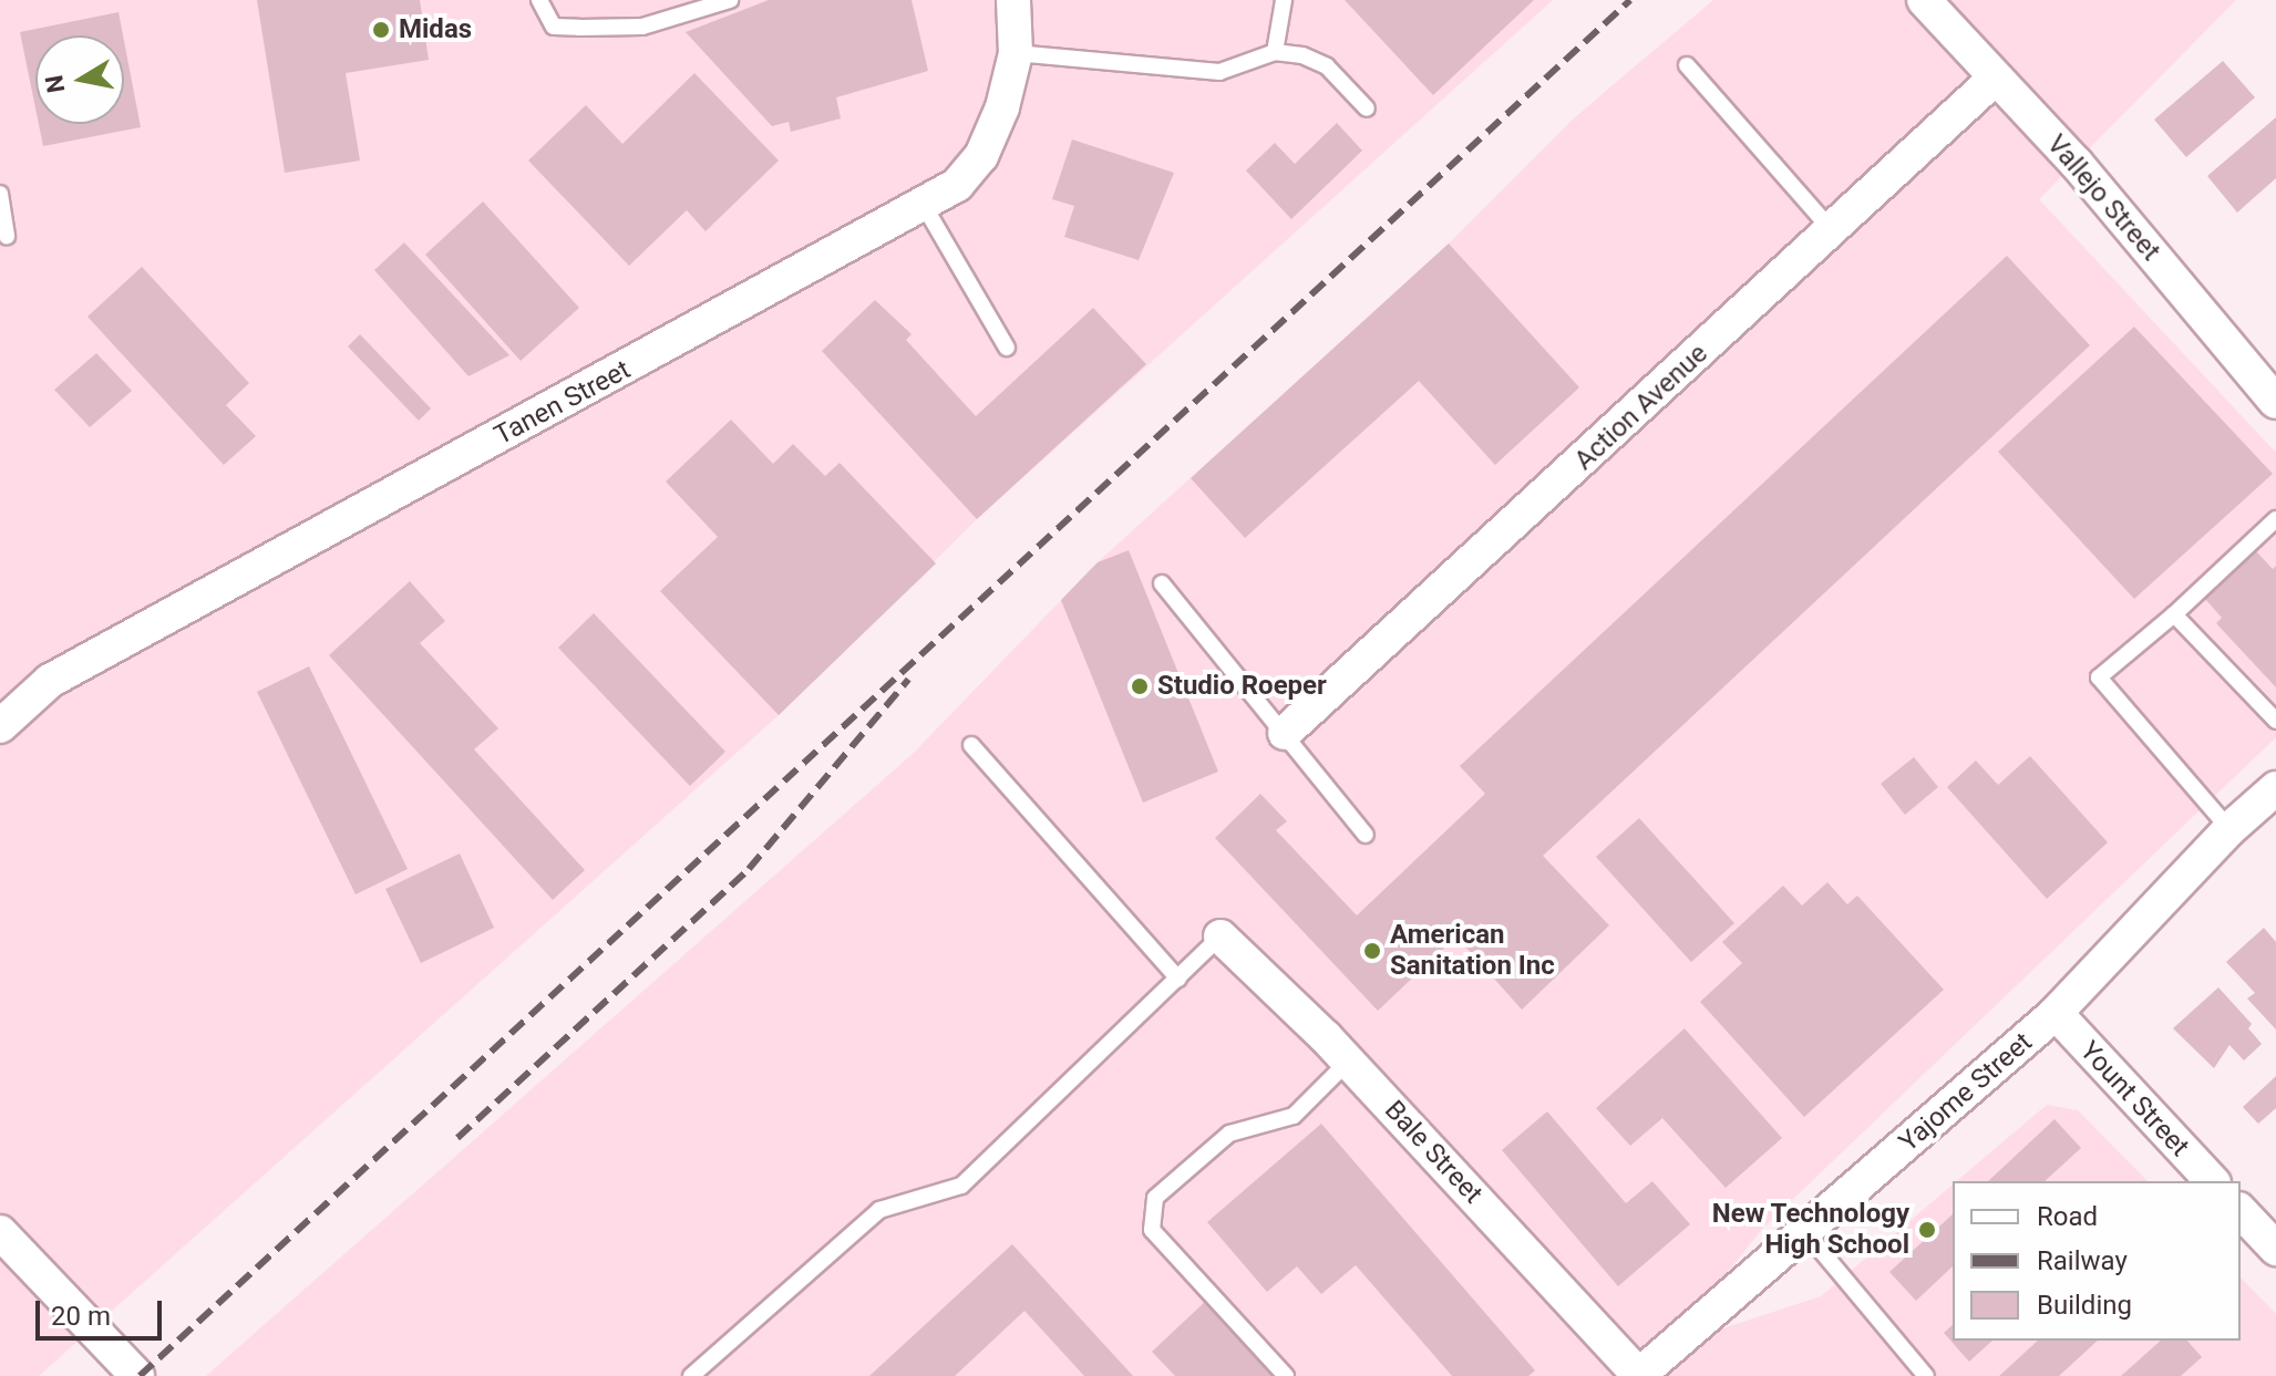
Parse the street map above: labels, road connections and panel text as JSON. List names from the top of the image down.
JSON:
{
  "streets": {
    "street": [
      "Vallejo Street",
      "Tanen Street",
      "Action Avenue",
      "Yajome Street",
      "Yount Street",
      "Bale Street"
    ]
  },
  "crossings": [
    ["Vallejo Street", "Action Avenue"],
    ["Yajome Street", "Yount Street"],
    ["Yajome Street", "Bale Street"]
  ],
  "places": [
    "Midas",
    "Studio Roeper",
    "American Sanitation Inc",
    "New Technology High School"
  ],
  "legend": ["Road", "Railway", "Building"],
  "scale_bar": "20 m",
  "north": "left"
}
